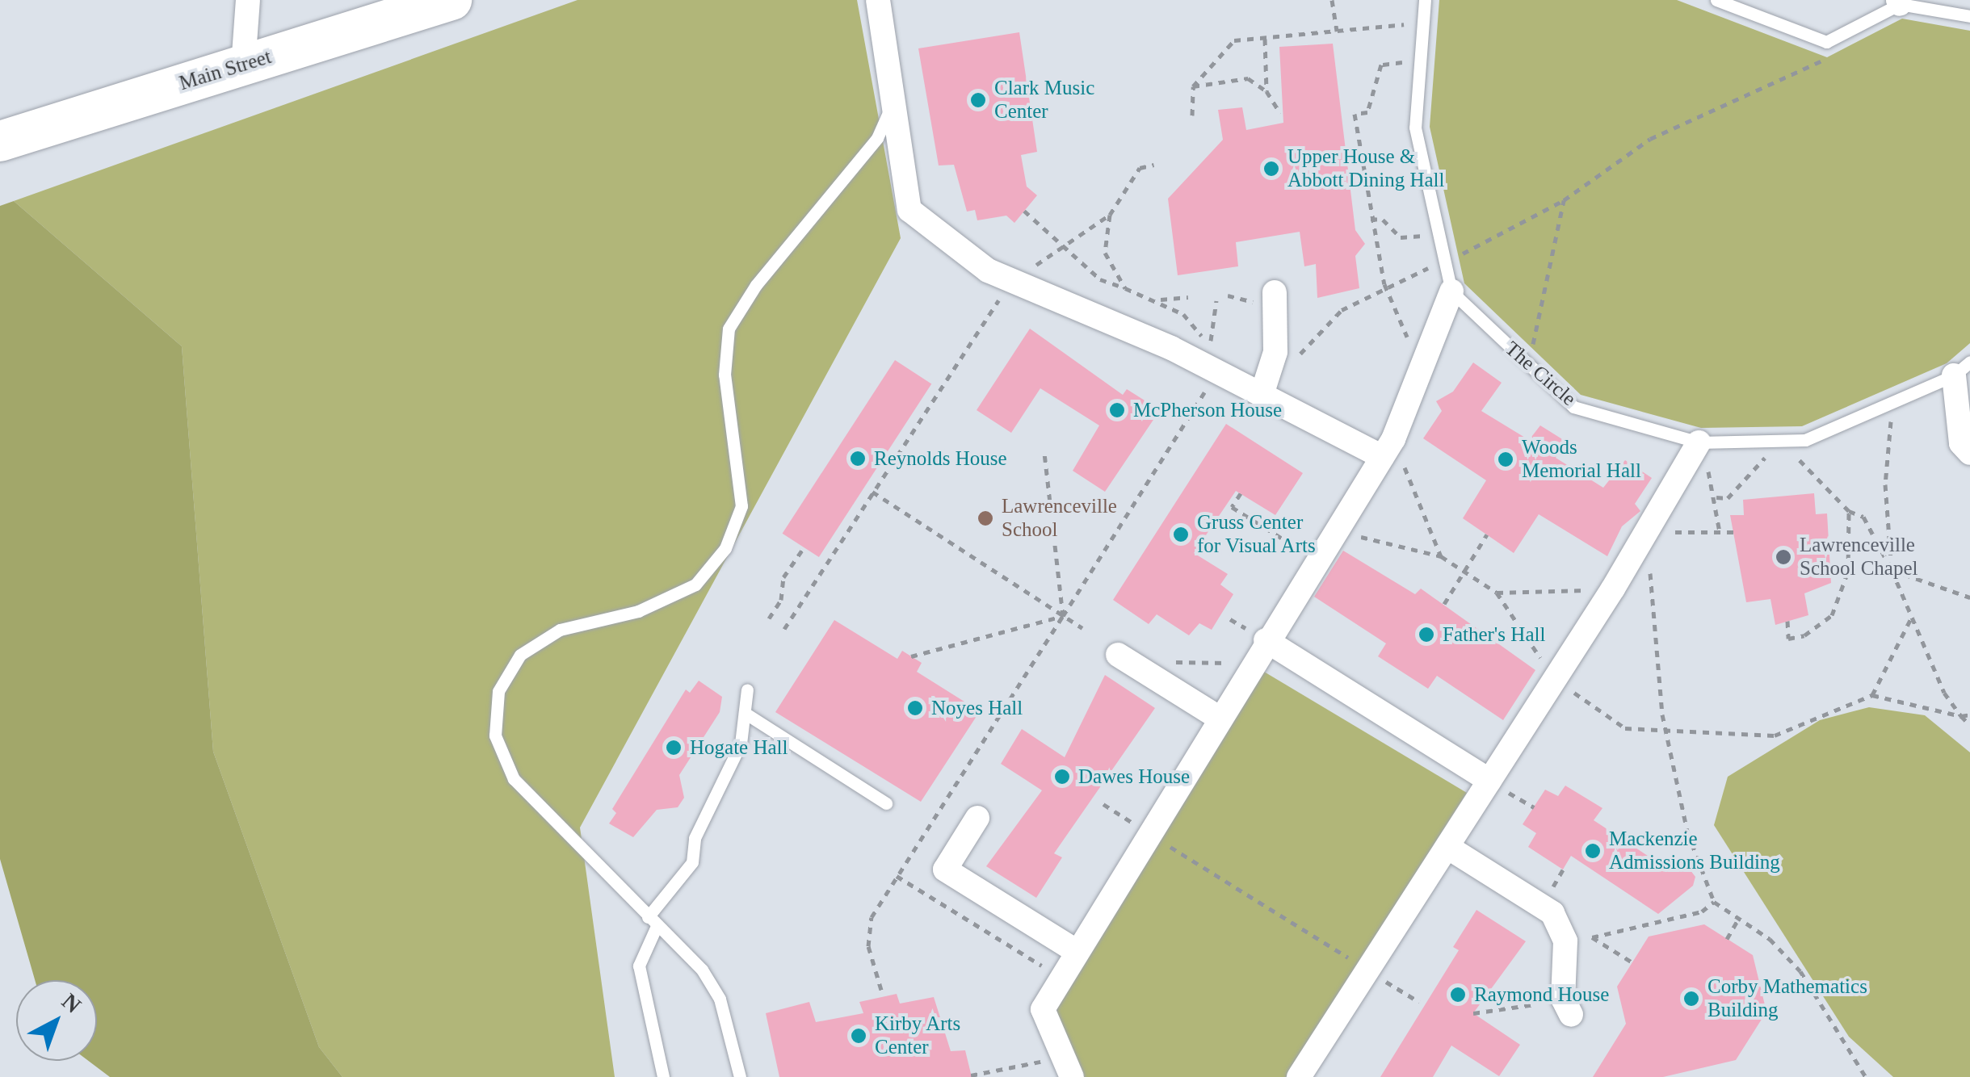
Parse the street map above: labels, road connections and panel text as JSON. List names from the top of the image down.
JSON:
{
  "streets": {
    "highway": ["Main Street"],
    "lane": ["The Circle"]
  },
  "places": [
    "Clark Music Center",
    "Upper House & Abbott Dining Hall",
    "McPherson House",
    "Reynolds House",
    "Woods Memorial Hall",
    "Lawrenceville School",
    "Gruss Center for Visual Arts",
    "Lawrenceville School Chapel",
    "Father's Hall",
    "Noyes Hall",
    "Hogate Hall",
    "Dawes House",
    "Mackenzie Admissions Building",
    "Raymond House",
    "Corby Mathematics Building",
    "Kirby Arts Center"
  ],
  "north": "top right"
}
